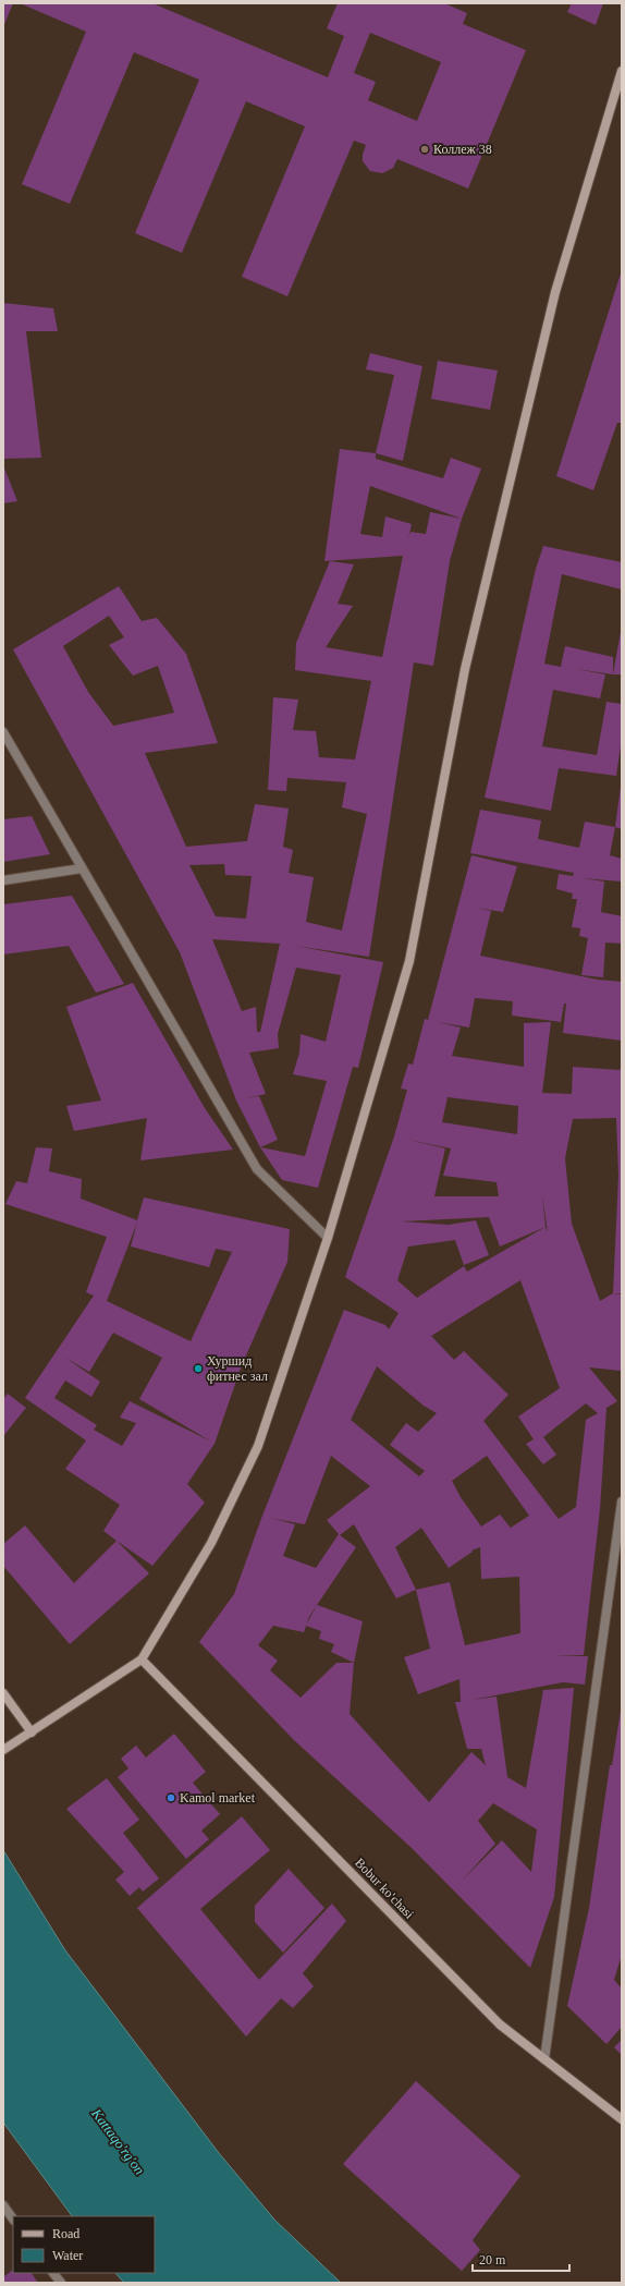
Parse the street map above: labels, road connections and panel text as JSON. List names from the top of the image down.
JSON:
{
  "streets": {
    "street": ["Bobur ko'chasi"]
  },
  "water": ["Kattaqo'rg'on"],
  "places": ["Коллеж 38", "Хуршид фитнес зал", "Kamol market"],
  "legend": ["Road", "Water"],
  "scale_bar": "20 m"
}
